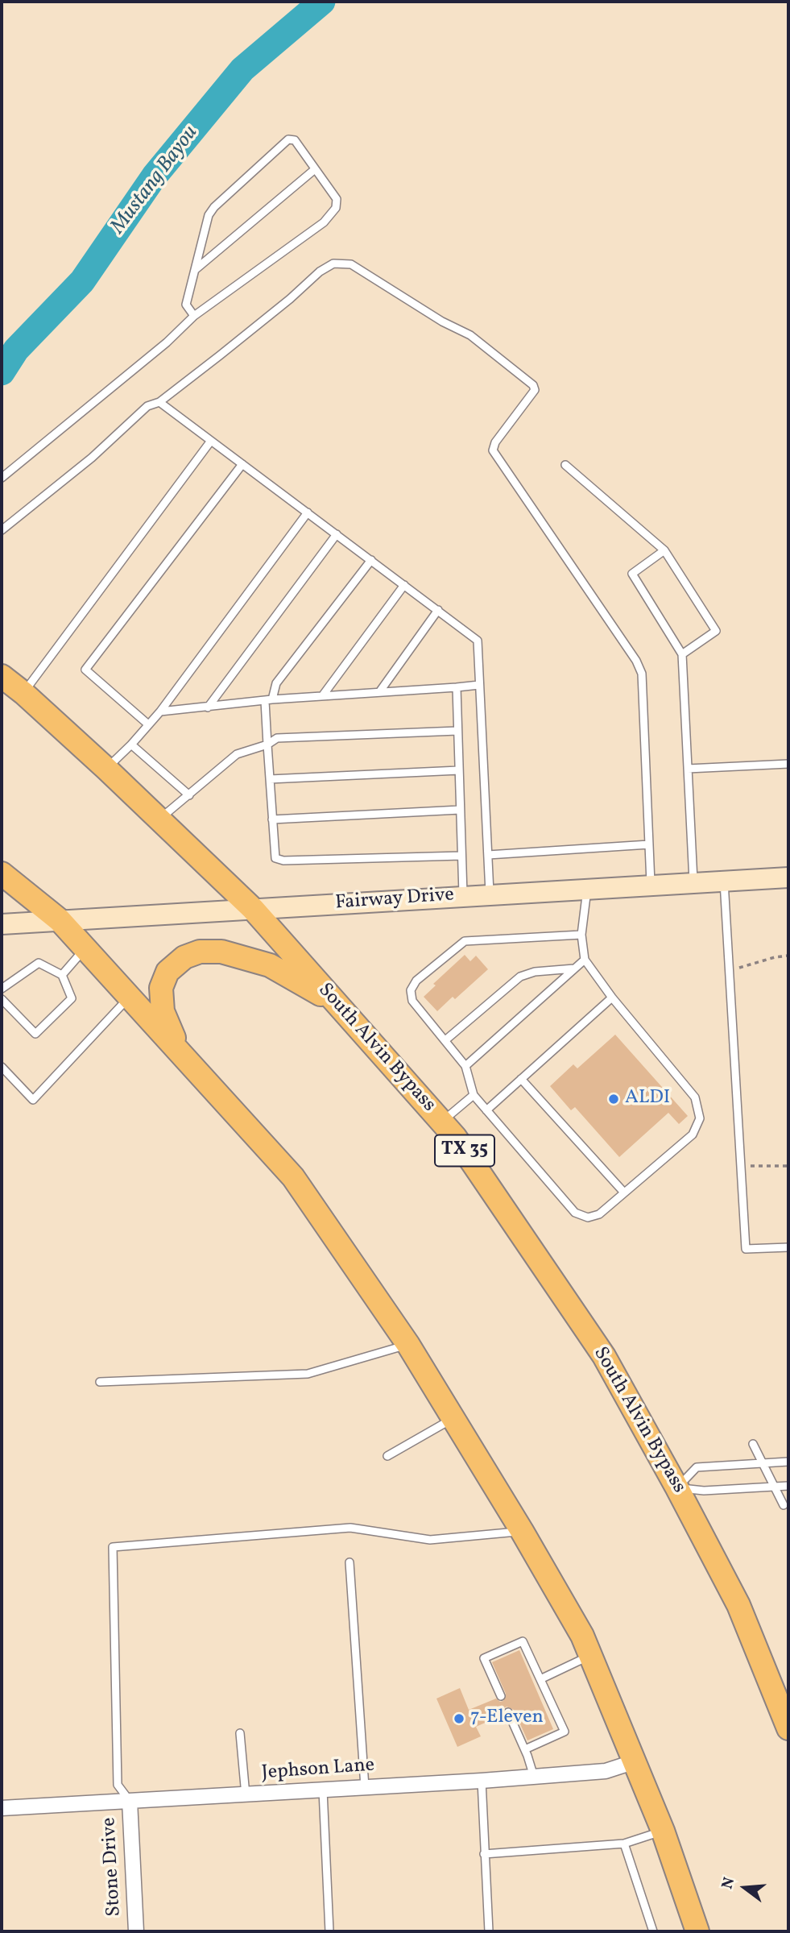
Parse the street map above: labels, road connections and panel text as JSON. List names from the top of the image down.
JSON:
{
  "streets": {
    "main road": ["South Alvin Bypass", "TX 35"],
    "street": ["Fairway Drive", "Jephson Lane", "Stone Drive"]
  },
  "crossings": [
    ["Fairway Drive", "South Alvin Bypass"],
    ["Jephson Lane", "Stone Drive"]
  ],
  "water": ["Mustang Bayou"],
  "places": ["ALDI", "7-Eleven"],
  "north": "left"
}
